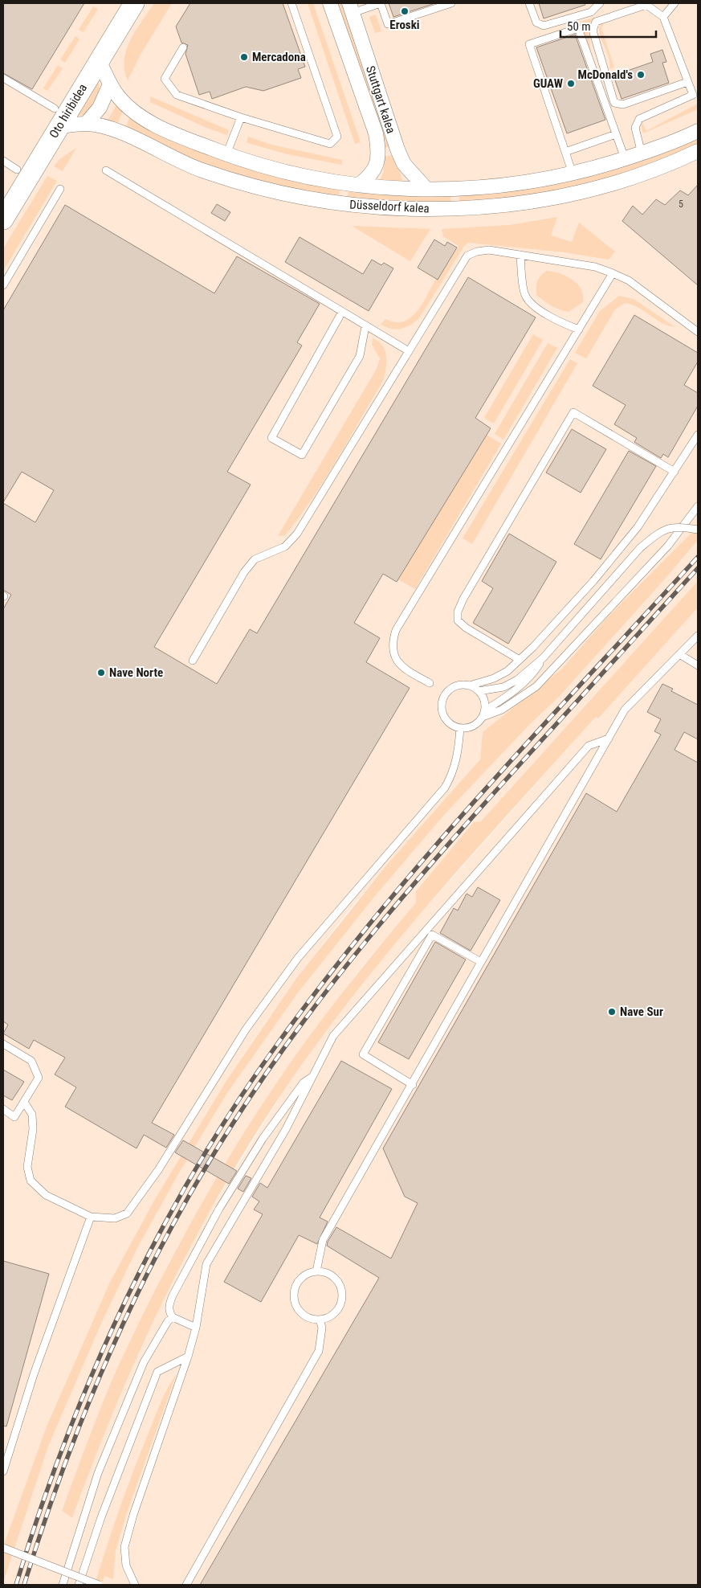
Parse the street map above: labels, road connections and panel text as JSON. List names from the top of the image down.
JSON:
{
  "streets": {
    "street": ["Stuttgart kalea", "Oto hiribidea", "Düsseldorf kalea"]
  },
  "crossings": [
    ["Stuttgart kalea", "Düsseldorf kalea"],
    ["Oto hiribidea", "Düsseldorf kalea"]
  ],
  "places": [
    "Eroski",
    "Mercadona",
    "McDonald's",
    "GUAW",
    "Nave Norte",
    "Nave Sur"
  ],
  "house_numbers": ["5"],
  "scale_bar": "50 m"
}
